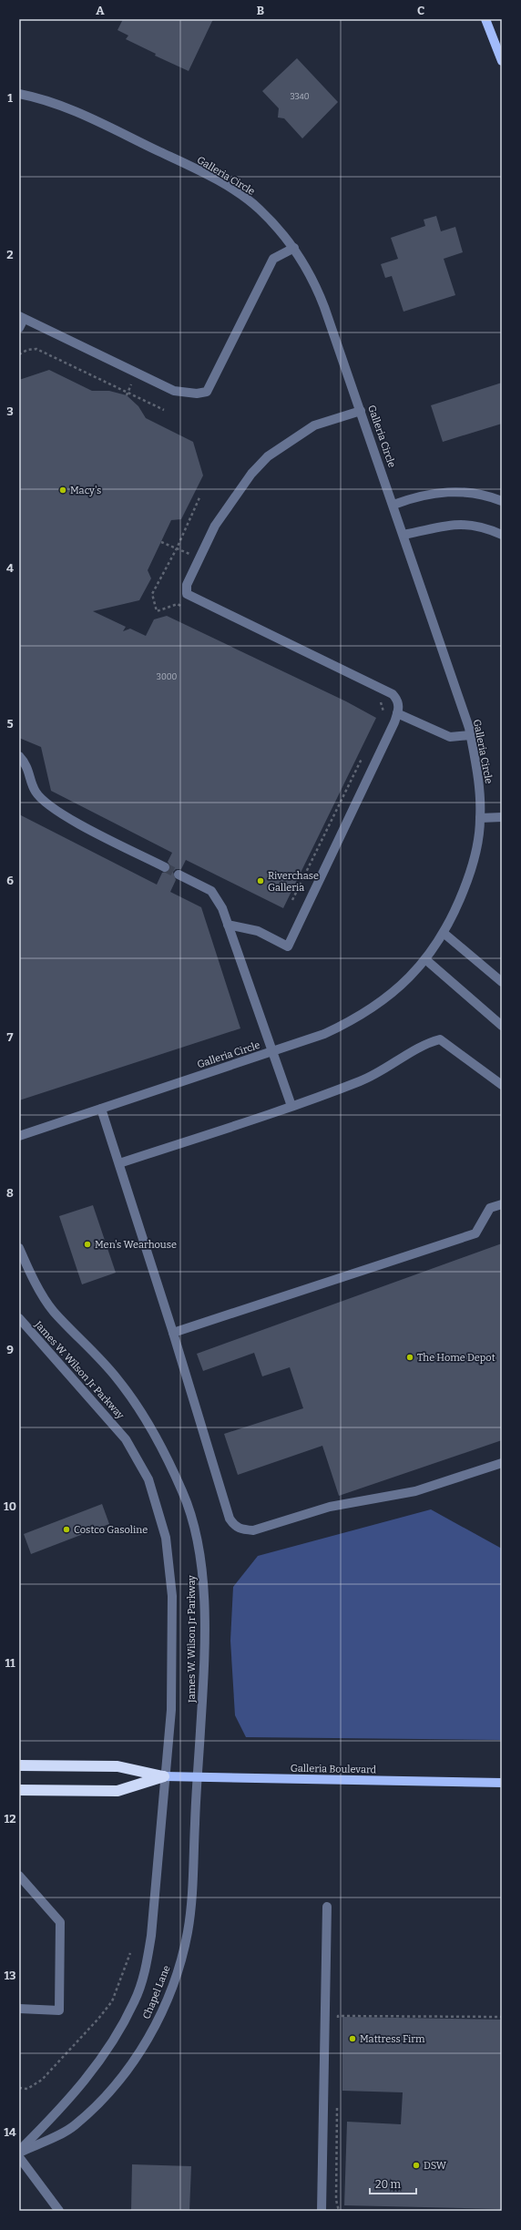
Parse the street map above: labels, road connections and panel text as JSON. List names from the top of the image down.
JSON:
{
  "streets": {
    "main road": ["Galleria Boulevard"],
    "street": ["Galleria Circle", "James W. Wilson Jr Parkway", "Chapel Lane"]
  },
  "crossings": [
    ["James W. Wilson Jr Parkway", "Galleria Boulevard"],
    ["James W. Wilson Jr Parkway", "Chapel Lane"],
    ["Galleria Boulevard", "Chapel Lane"]
  ],
  "places": [
    "Macy's",
    "Riverchase Galleria",
    "Men's Wearhouse",
    "The Home Depot",
    "Costco Gasoline",
    "Mattress Firm",
    "DSW"
  ],
  "house_numbers": ["3340", "3000"],
  "scale_bar": "20 m",
  "grid": {
    "columns": ["A", "B", "C"],
    "rows": [
      "1",
      "2",
      "3",
      "4",
      "5",
      "6",
      "7",
      "8",
      "9",
      "10",
      "11",
      "12",
      "13",
      "14"
    ]
  }
}
